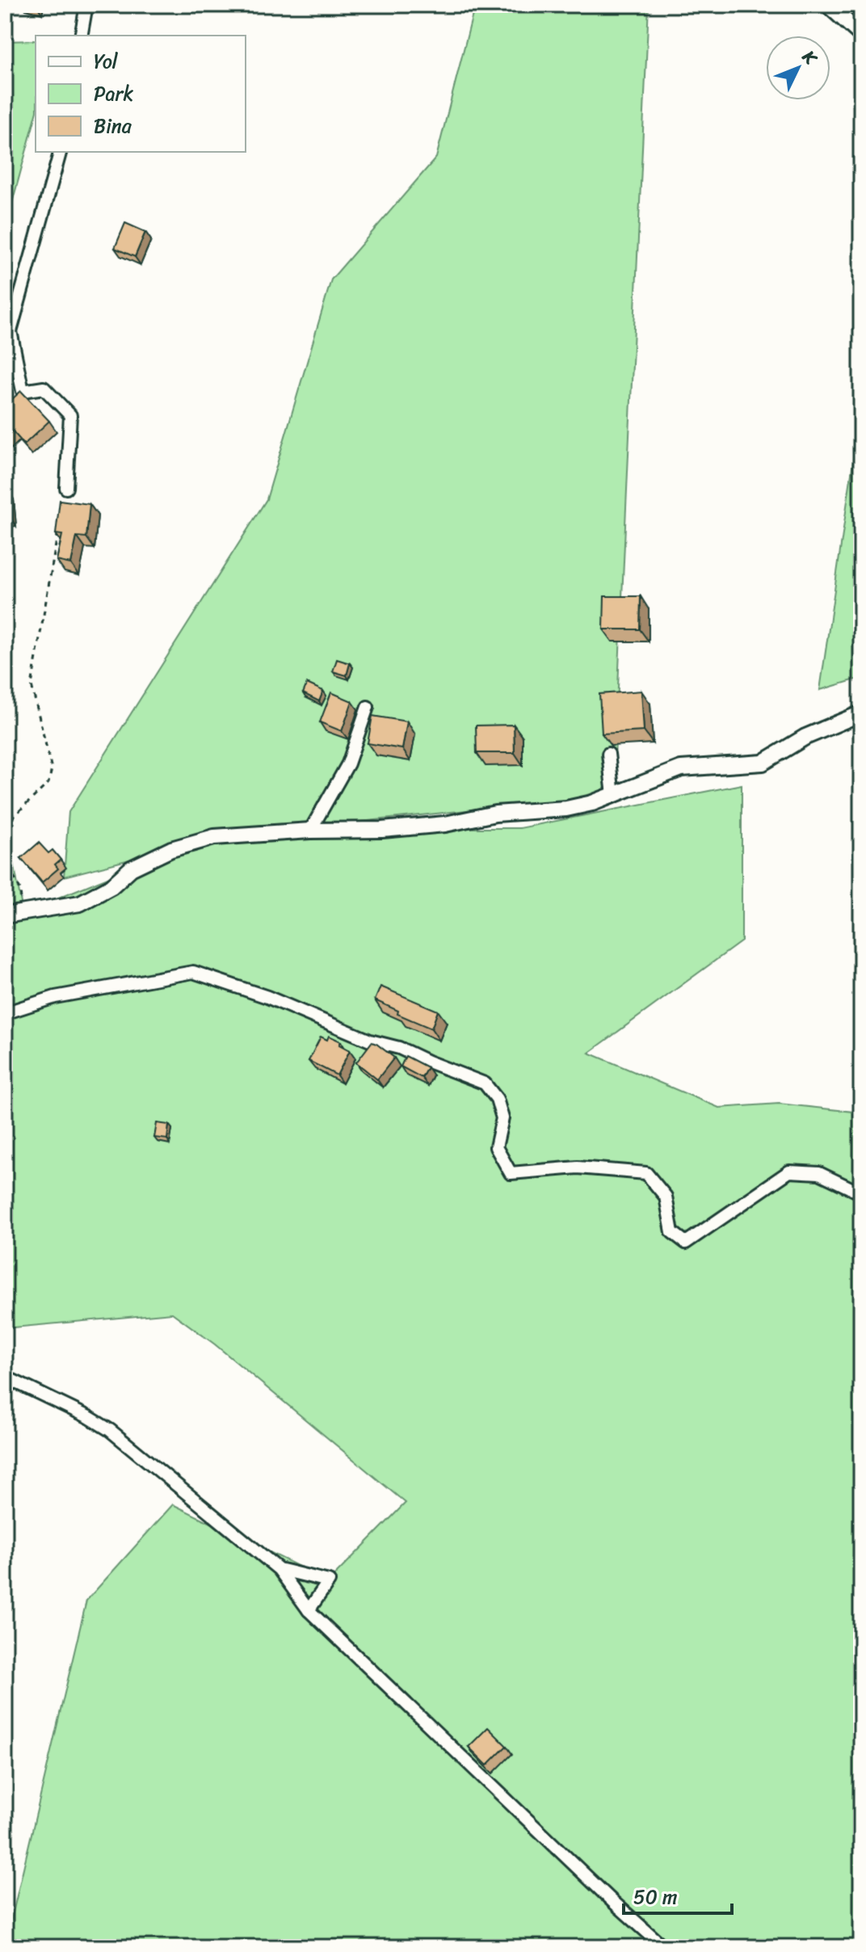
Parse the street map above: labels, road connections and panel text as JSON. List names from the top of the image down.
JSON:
{
  "legend": ["Yol", "Park", "Bina"],
  "scale_bar": "50 m",
  "north": "top right"
}
